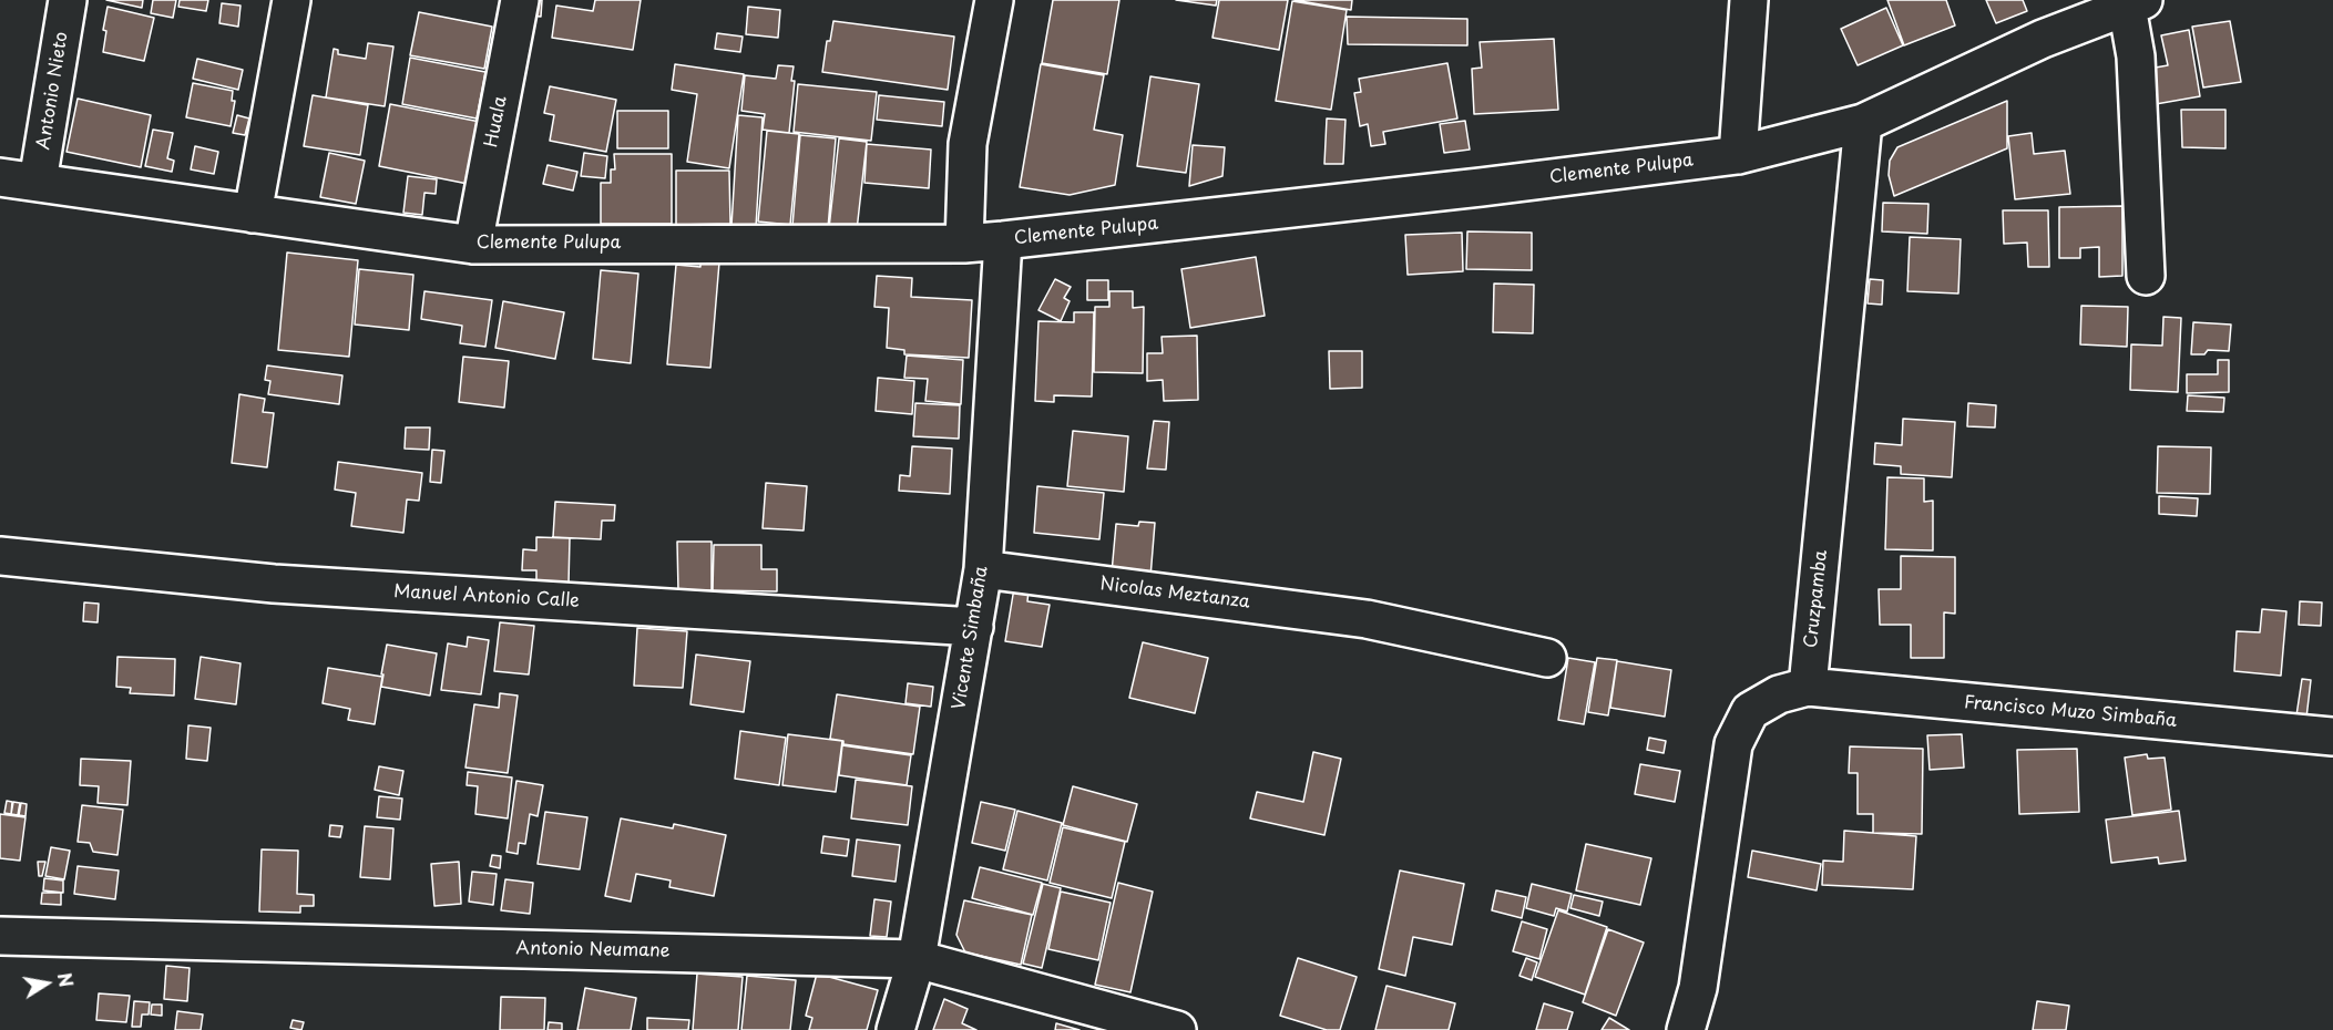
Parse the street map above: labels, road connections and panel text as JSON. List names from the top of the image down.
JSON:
{
  "streets": {
    "street": [
      "Antonio Nieto",
      "Huala",
      "Clemente Pulupa",
      "Nicolas Meztanza",
      "Manuel Antonio Calle",
      "Cruzpamba",
      "Vicente Simbaña",
      "Francisco Muzo Simbaña",
      "Antonio Neumane"
    ]
  },
  "crossings": [
    ["Antonio Nieto", "Clemente Pulupa"],
    ["Huala", "Clemente Pulupa"],
    ["Clemente Pulupa", "Cruzpamba"],
    ["Clemente Pulupa", "Vicente Simbaña"],
    ["Nicolas Meztanza", "Vicente Simbaña"],
    ["Manuel Antonio Calle", "Vicente Simbaña"],
    ["Cruzpamba", "Francisco Muzo Simbaña"],
    ["Vicente Simbaña", "Antonio Neumane"]
  ],
  "north": "right"
}
